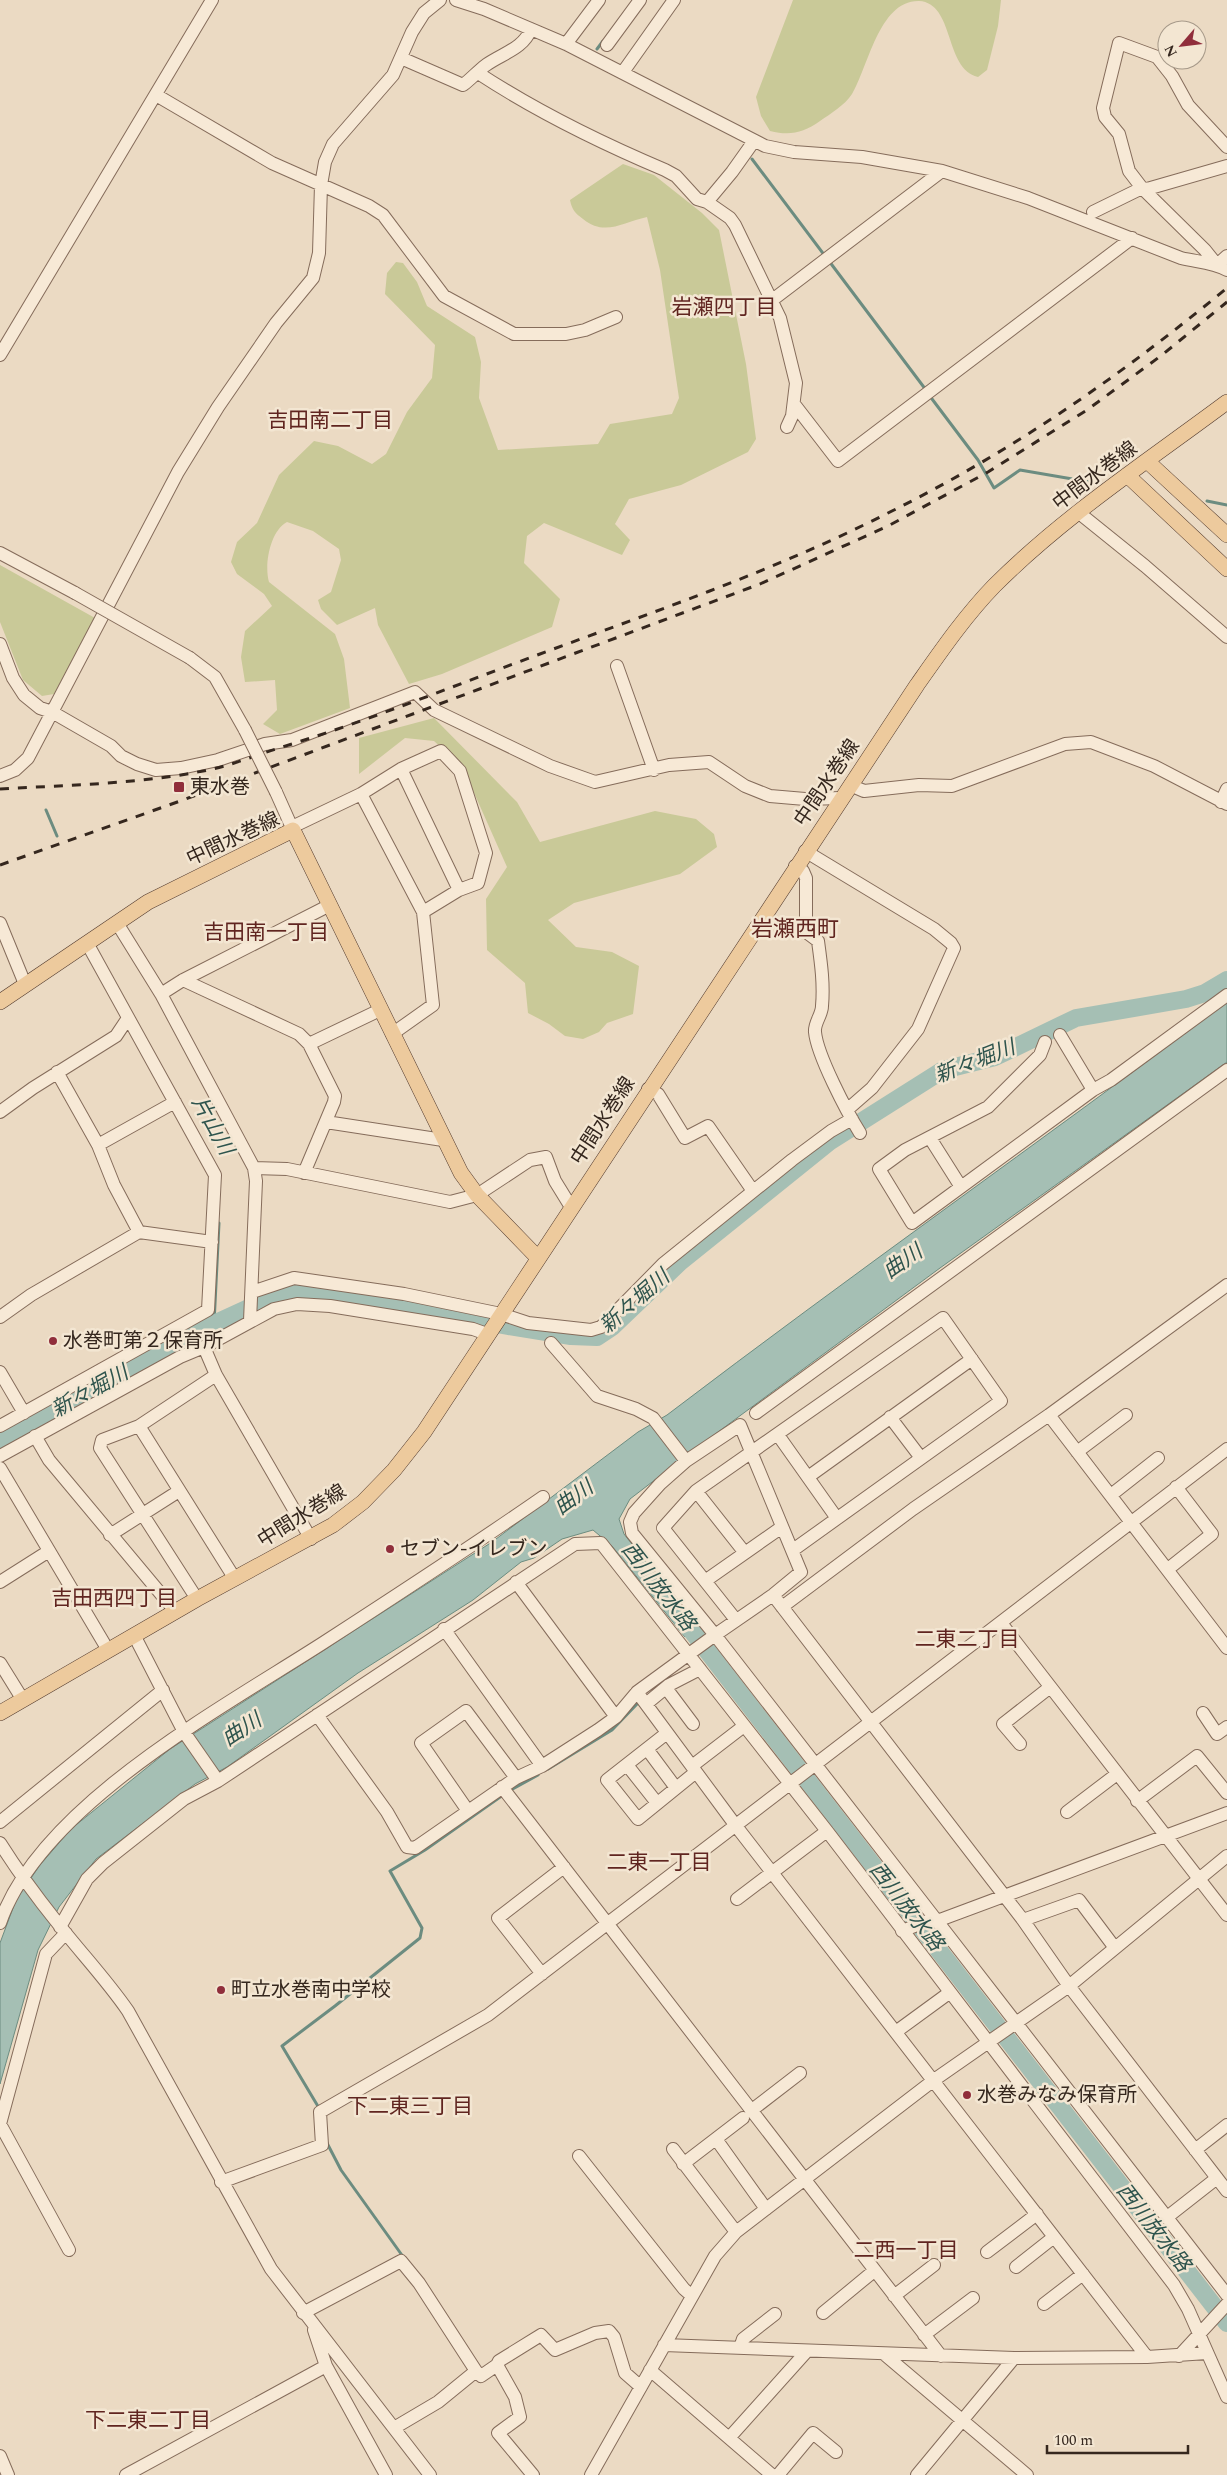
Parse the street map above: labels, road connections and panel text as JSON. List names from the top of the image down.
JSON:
{
  "streets": {
    "main road": ["中間水巻線"]
  },
  "districts": [
    "岩瀬四丁目",
    "吉田南二丁目",
    "岩瀬西町",
    "吉田南一丁目",
    "吉田西四丁目",
    "二東二丁目",
    "二東一丁目",
    "下二東三丁目",
    "二西一丁目",
    "下二東二丁目"
  ],
  "water": [
    "新々堀川",
    "片山川",
    "曲川",
    "西川放水路"
  ],
  "places": {
    "transit": ["東水巻"],
    "other": [
      "水巻町第２保育所",
      "セブン-イレブン",
      "町立水巻南中学校",
      "水巻みなみ保育所"
    ]
  },
  "scale_bar": "100 m",
  "north": "bottom left"
}
